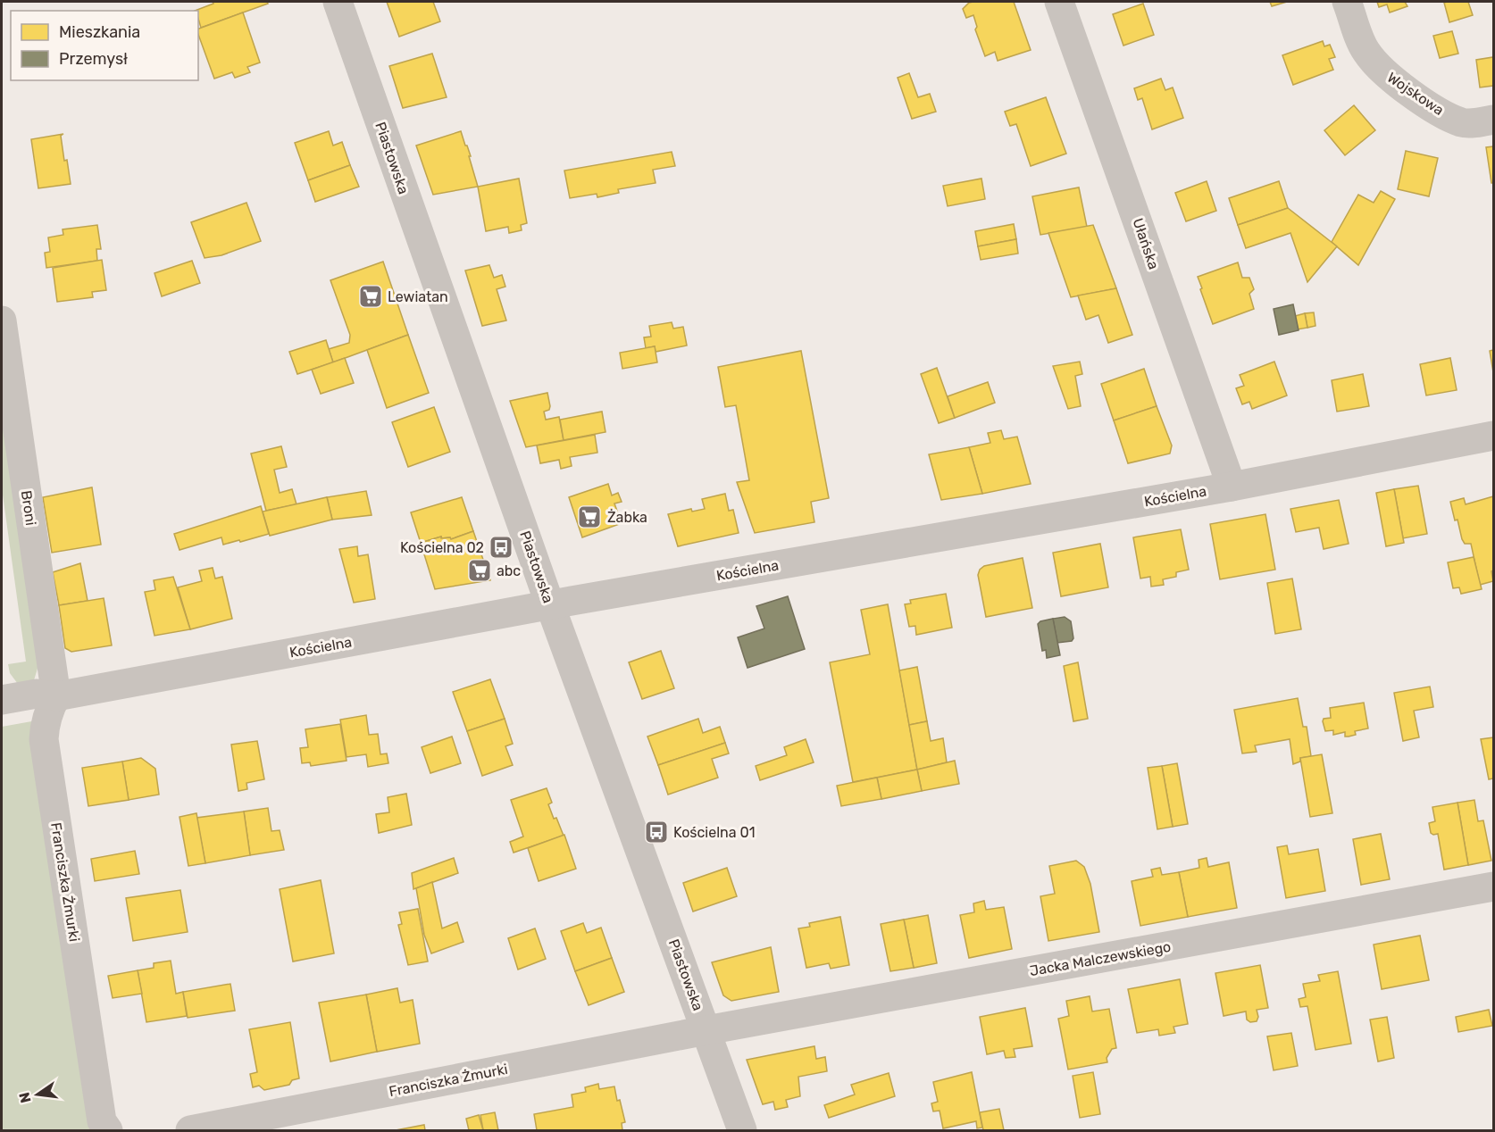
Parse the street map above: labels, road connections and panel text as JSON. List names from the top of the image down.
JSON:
{
  "streets": {
    "street": [
      "Wojskowa",
      "Piastowska",
      "Ułańska",
      "Kościelna",
      "Broni",
      "Franciszka Żmurki",
      "Jacka Malczewskiego"
    ]
  },
  "crossings": [
    ["Piastowska", "Kościelna"],
    ["Piastowska", "Franciszka Żmurki"],
    ["Piastowska", "Jacka Malczewskiego"],
    ["Ułańska", "Kościelna"],
    ["Kościelna", "Broni"],
    ["Kościelna", "Franciszka Żmurki"],
    ["Broni", "Franciszka Żmurki"],
    ["Franciszka Żmurki", "Jacka Malczewskiego"]
  ],
  "places": {
    "supermarket": ["Lewiatan", "Żabka", "abc"],
    "bus stop": ["Kościelna 02", "Kościelna 01"]
  },
  "legend": ["Mieszkania", "Przemysł"],
  "north": "left"
}
